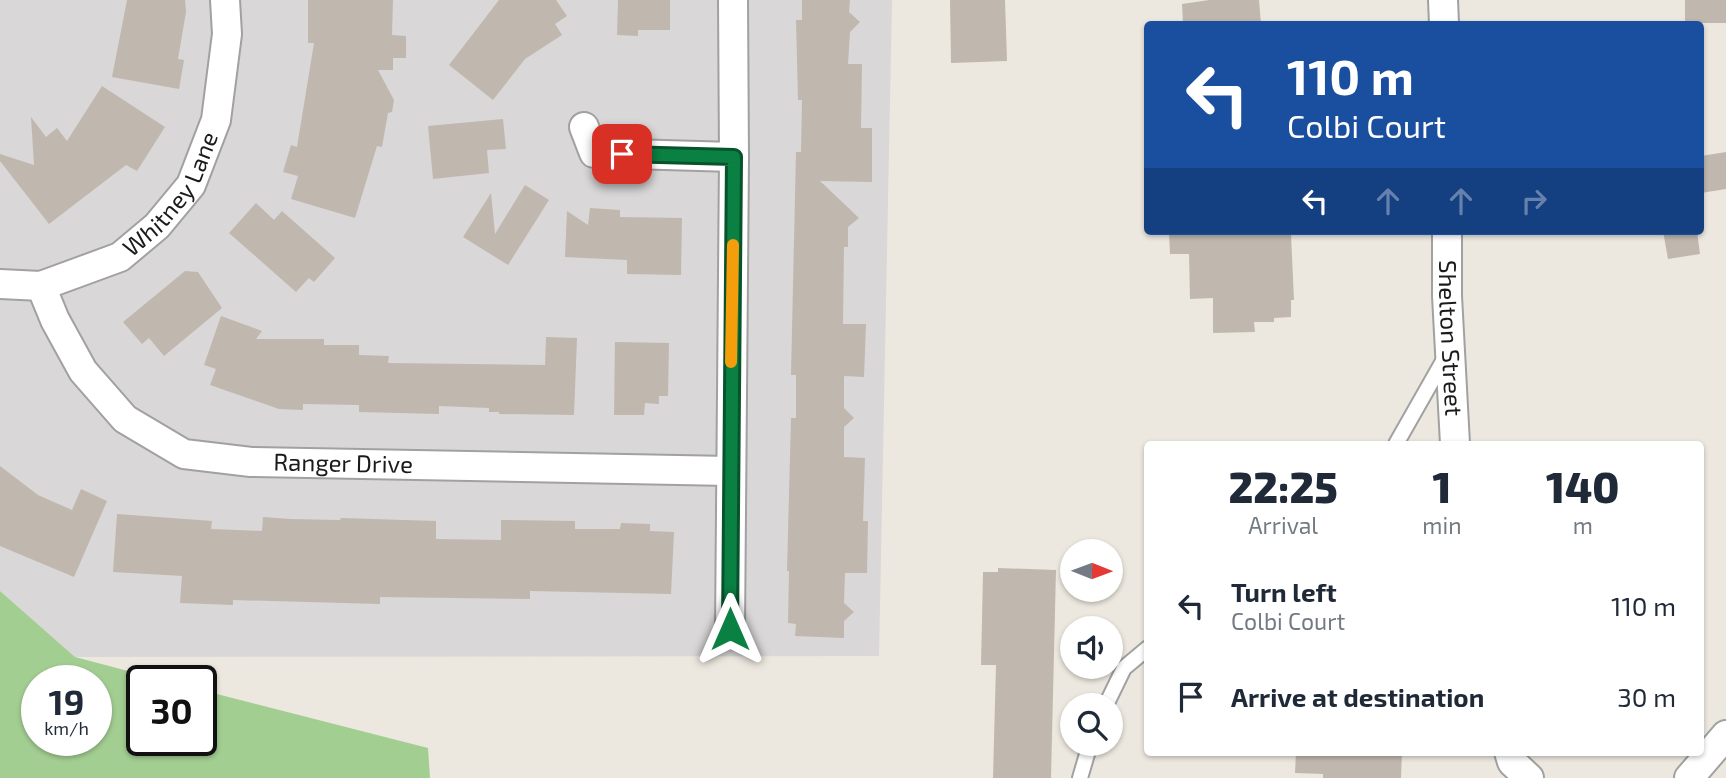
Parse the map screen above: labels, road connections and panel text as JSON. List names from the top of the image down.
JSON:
{
  "streets": {
    "street": ["Whitney Lane", "Shelton Street", "Ranger Drive"]
  },
  "crossings": [
    ["Whitney Lane", "Ranger Drive"]
  ],
  "north": "right",
  "page": {
    "turn": ["110 m", "Colbi Court"],
    "eta": [
      "22:25",
      "Arrival",
      "1",
      "min",
      "140",
      "m"
    ],
    "list": [
      {
        "name": "Turn left",
        "note": "Colbi Court",
        "value": "110 m"
      },
      {
        "name": "Arrive at destination",
        "value": "30 m"
      }
    ],
    "speed": "19 km/h",
    "limit": "30"
  }
}
